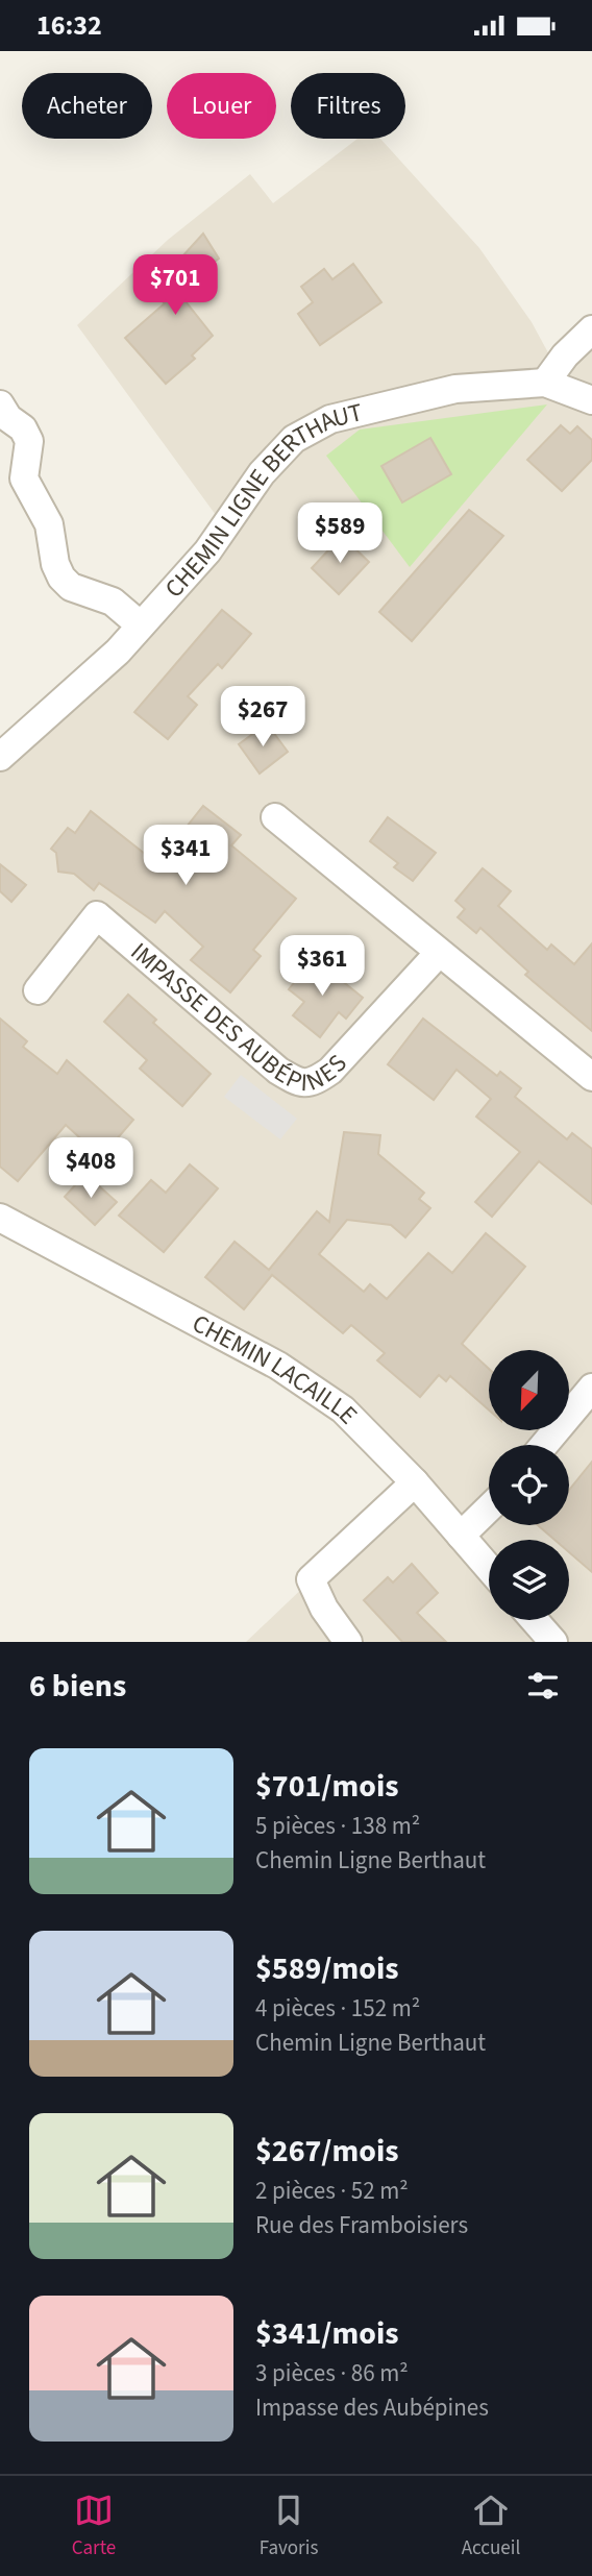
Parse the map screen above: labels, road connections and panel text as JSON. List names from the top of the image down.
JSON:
{
  "streets": {
    "street": ["CHEMIN LIGNE BERTHAUT", "IMPASSE DES AUBÉPINES", "CHEMIN LACAILLE"]
  },
  "north": "bottom left",
  "page": {
    "status": "16:32",
    "chip": ["Acheter", "Louer", "Filtres"],
    "price": [
      "$701",
      "$589",
      "$267",
      "$341",
      "$361",
      "$408"
    ],
    "heading": "6 biens",
    "list": [
      {
        "name": "$701/mois",
        "note": "5 pièces · 138 m² · Chemin Ligne Berthaut"
      },
      {
        "name": "$589/mois",
        "note": "4 pièces · 152 m² · Chemin Ligne Berthaut"
      },
      {
        "name": "$267/mois",
        "note": "2 pièces · 52 m² · Rue des Framboisiers"
      },
      {
        "name": "$341/mois",
        "note": "3 pièces · 86 m² · Impasse des Aubépines"
      }
    ],
    "tabs": ["Carte", "Favoris", "Accueil"]
  }
}
